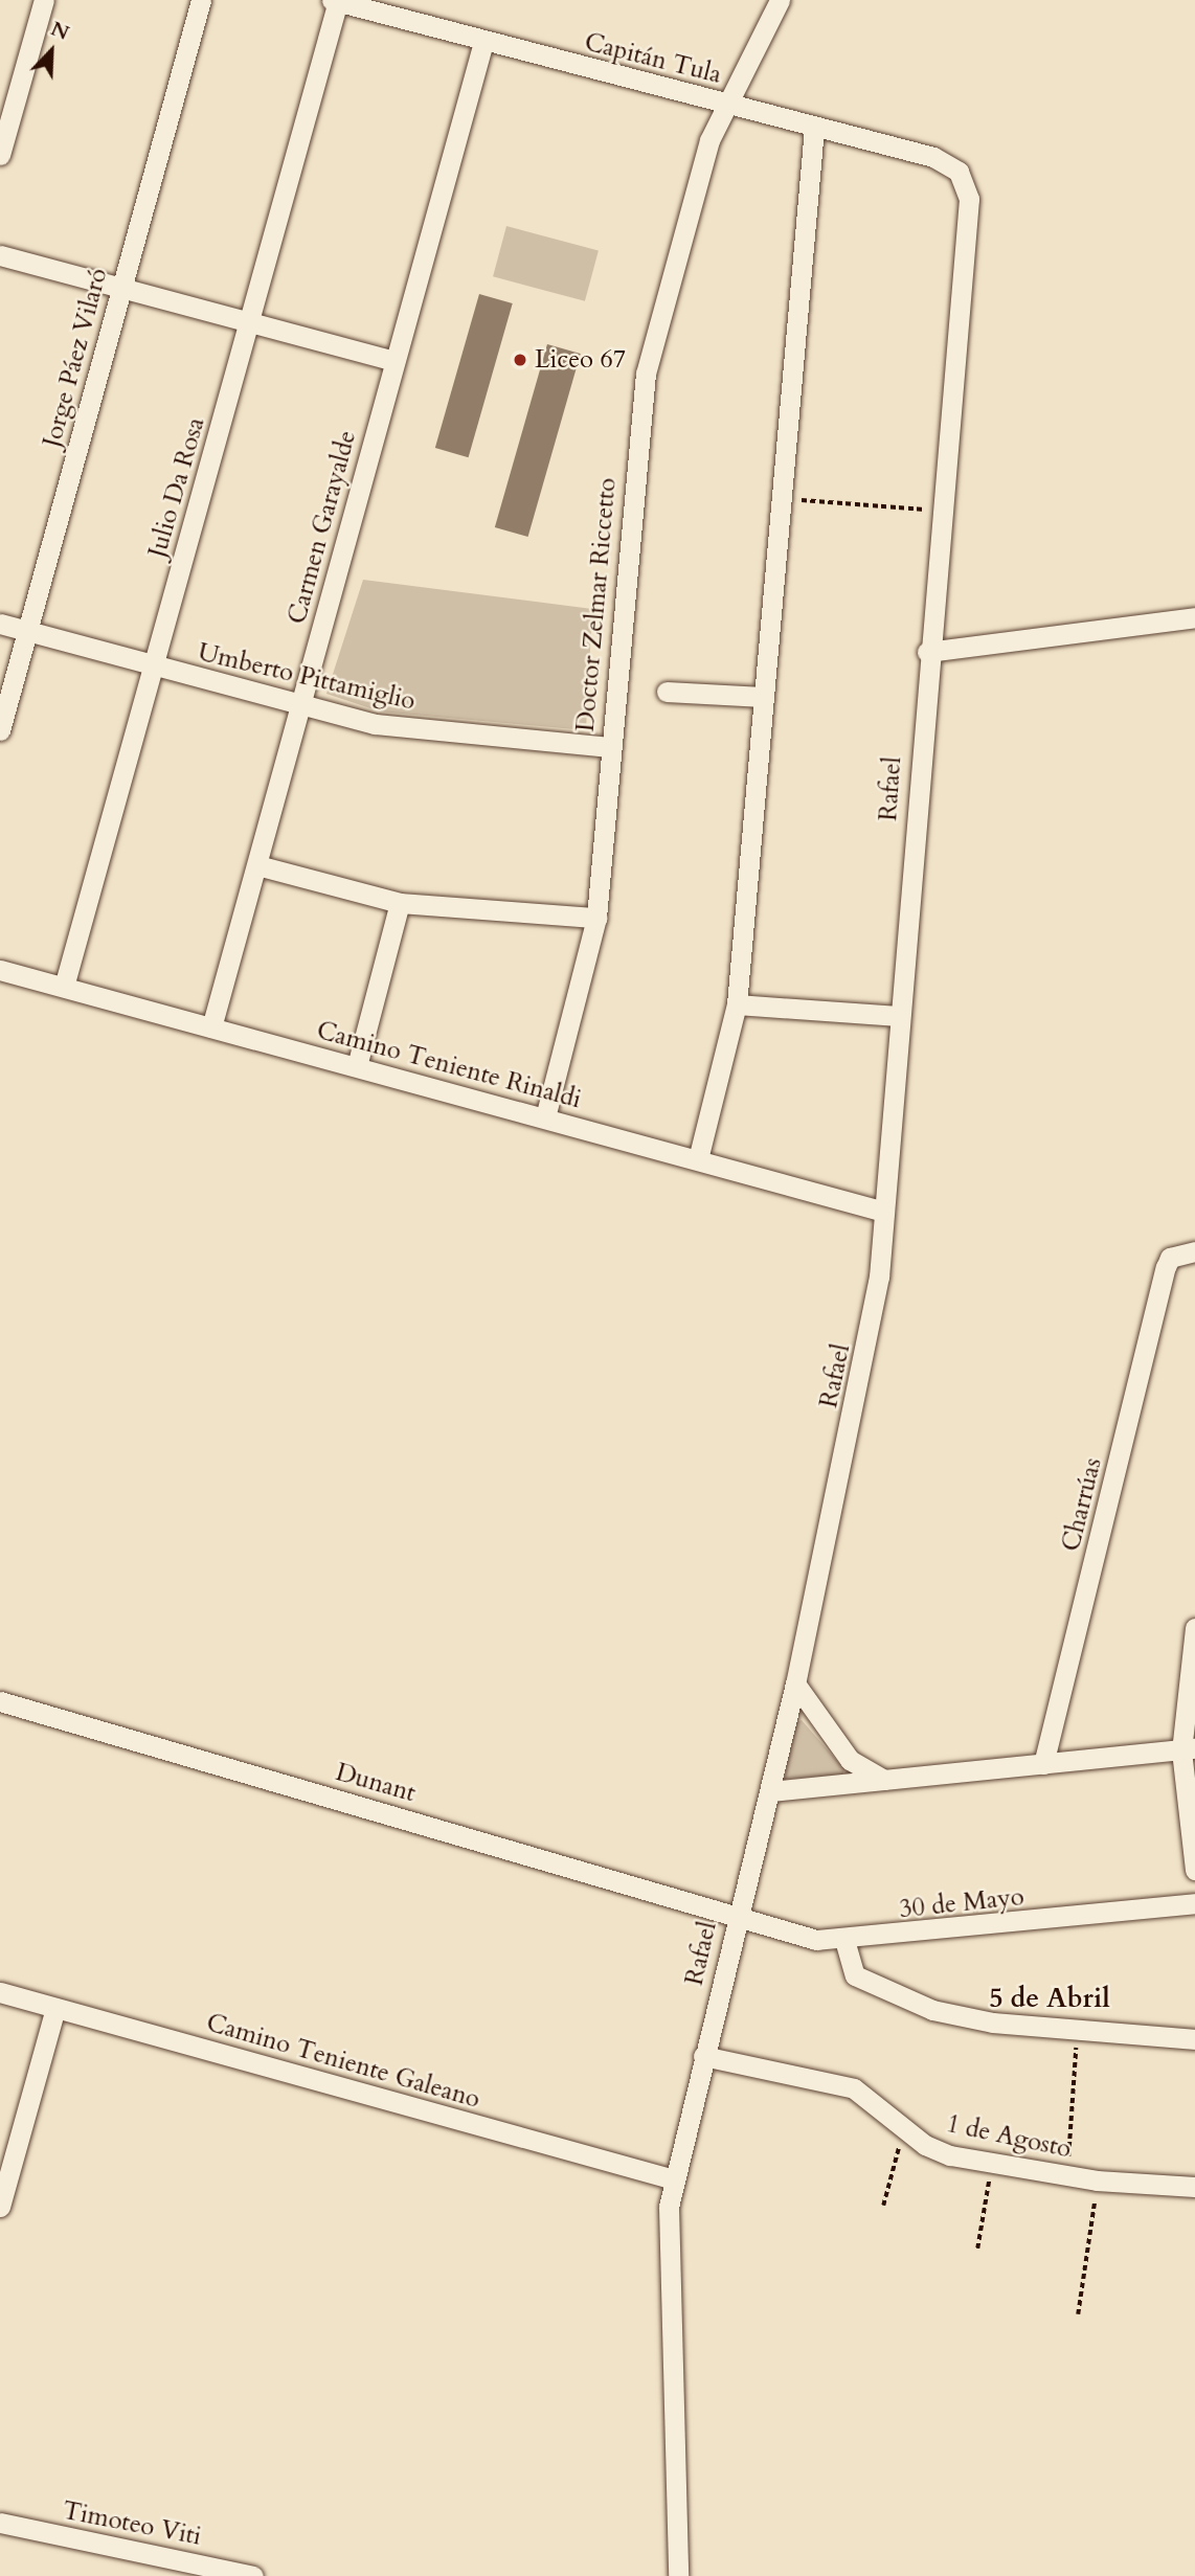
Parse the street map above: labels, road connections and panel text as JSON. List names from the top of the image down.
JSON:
{
  "streets": {
    "street": [
      "Capitán Tula",
      "Jorge Páez Vilaró",
      "Julio Da Rosa",
      "Carmen Garayalde",
      "Doctor Zelmar Riccetto",
      "Umberto Pittamiglio",
      "Rafael",
      "Camino Teniente Rinaldi",
      "Charrúas",
      "Dunant",
      "30 de Mayo",
      "Camino Teniente Galeano",
      "1 de Agosto",
      "Timoteo Viti"
    ]
  },
  "crossings": [
    ["Capitán Tula", "Julio Da Rosa"],
    ["Capitán Tula", "Carmen Garayalde"],
    ["Capitán Tula", "Doctor Zelmar Riccetto"],
    ["Capitán Tula", "Rafael"],
    ["Jorge Páez Vilaró", "Umberto Pittamiglio"],
    ["Julio Da Rosa", "Umberto Pittamiglio"],
    ["Julio Da Rosa", "Camino Teniente Rinaldi"],
    ["Carmen Garayalde", "Umberto Pittamiglio"],
    ["Carmen Garayalde", "Camino Teniente Rinaldi"],
    ["Doctor Zelmar Riccetto", "Umberto Pittamiglio"],
    ["Doctor Zelmar Riccetto", "Camino Teniente Rinaldi"],
    ["Rafael", "Camino Teniente Rinaldi"],
    ["Rafael", "Dunant"],
    ["Rafael", "30 de Mayo"],
    ["Rafael", "Camino Teniente Galeano"],
    ["Rafael", "1 de Agosto"],
    ["Dunant", "30 de Mayo"]
  ],
  "districts": ["5 de Abril"],
  "places": ["Liceo 67"],
  "north": "top right"
}
